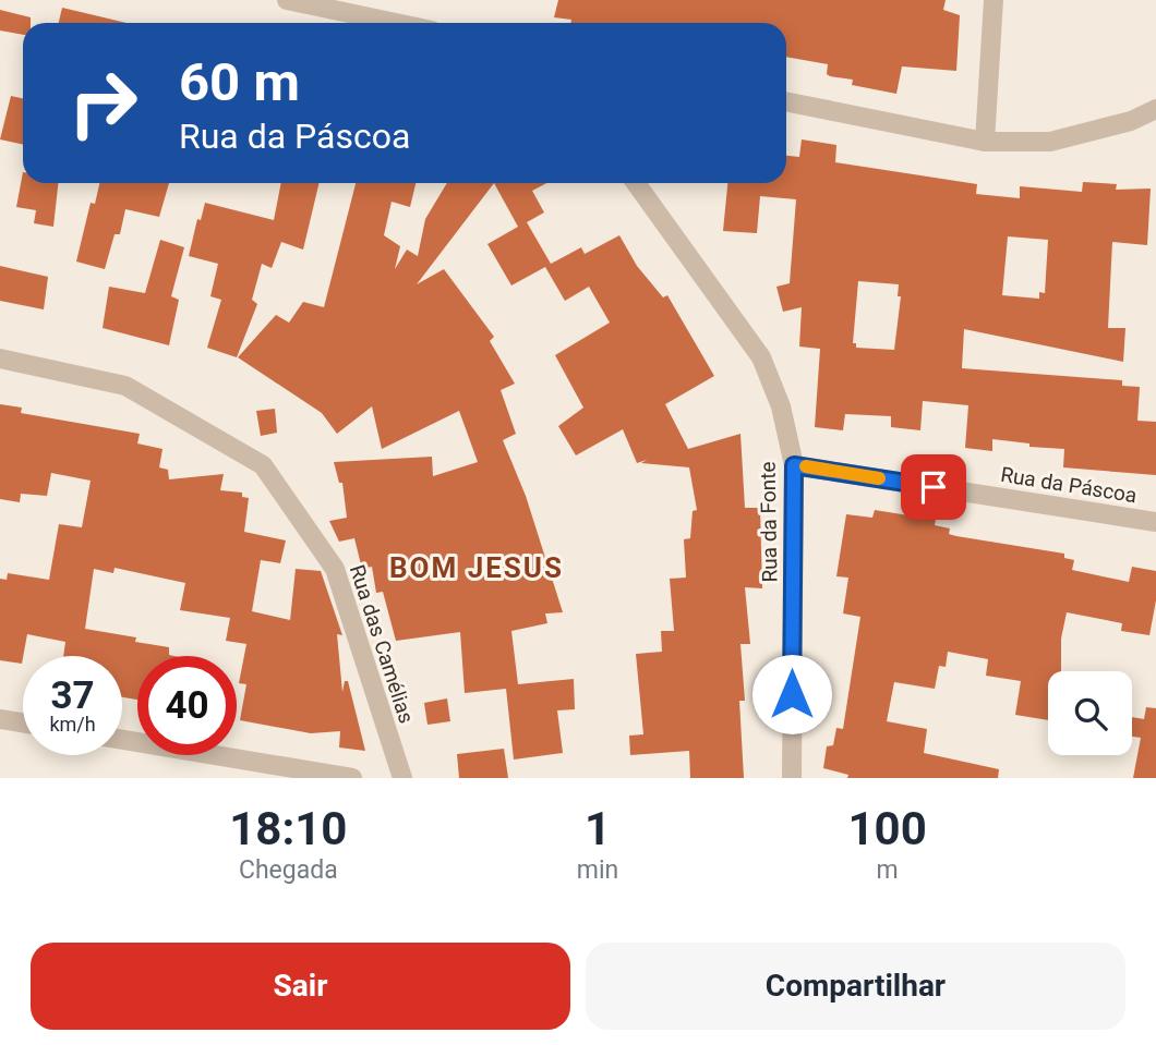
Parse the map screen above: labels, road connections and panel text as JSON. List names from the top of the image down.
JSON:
{
  "streets": {
    "street": ["Rua da Páscoa", "Rua da Fonte", "Rua das Camélias"]
  },
  "crossings": [
    ["Rua da Páscoa", "Rua da Fonte"]
  ],
  "districts": ["BOM JESUS"],
  "page": {
    "turn": ["60 m", "Rua da Páscoa"],
    "speed": "37 km/h",
    "limit": "40",
    "eta": [
      "18:10",
      "Chegada",
      "1",
      "min",
      "100",
      "m"
    ],
    "buttons": ["Sair", "Compartilhar"]
  }
}
